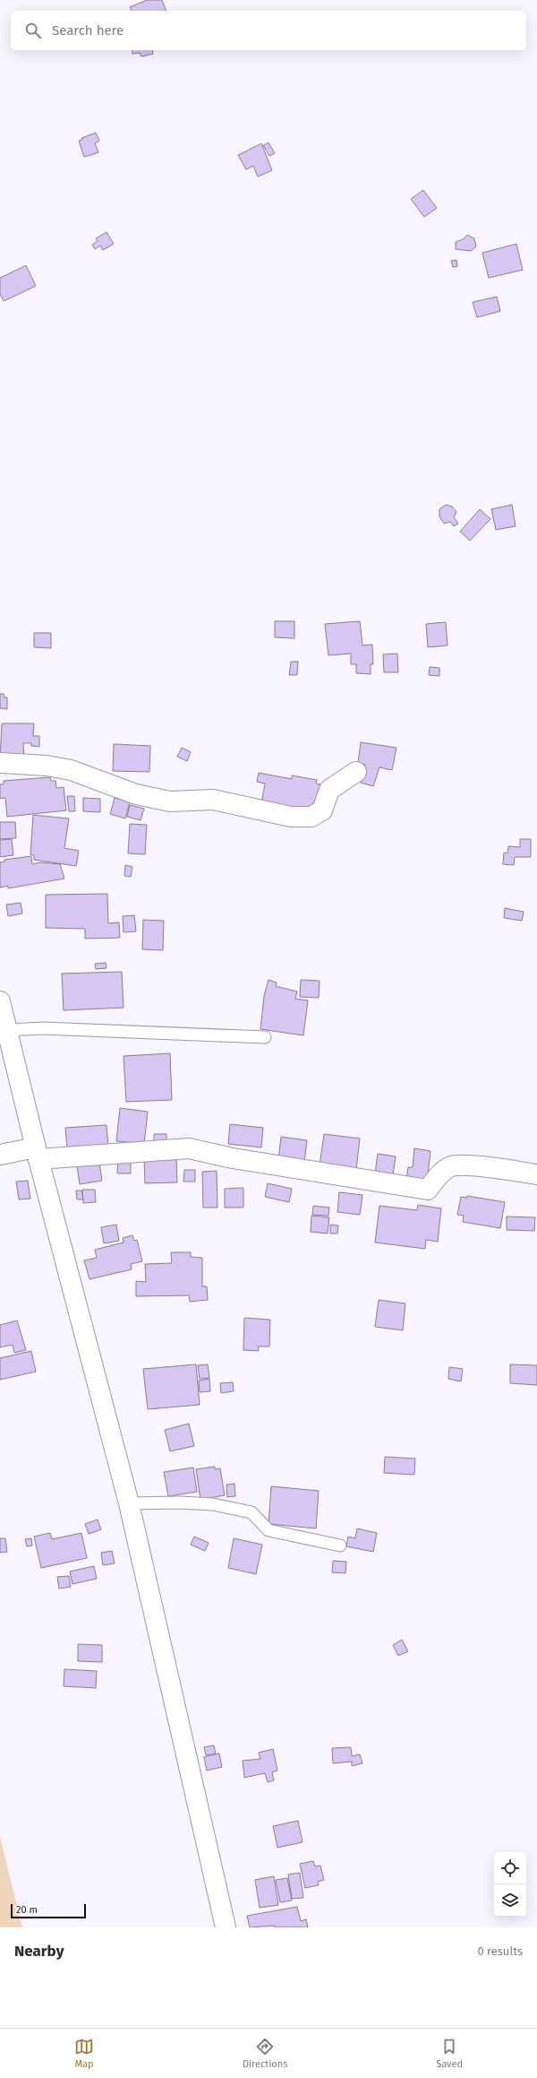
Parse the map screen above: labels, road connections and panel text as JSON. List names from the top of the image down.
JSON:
{
  "scale_bar": "20 m",
  "page": {
    "search": "Search here",
    "scale": "20 m",
    "heading": ["Nearby", "0 results"],
    "nav": ["Map", "Directions", "Saved"]
  }
}
